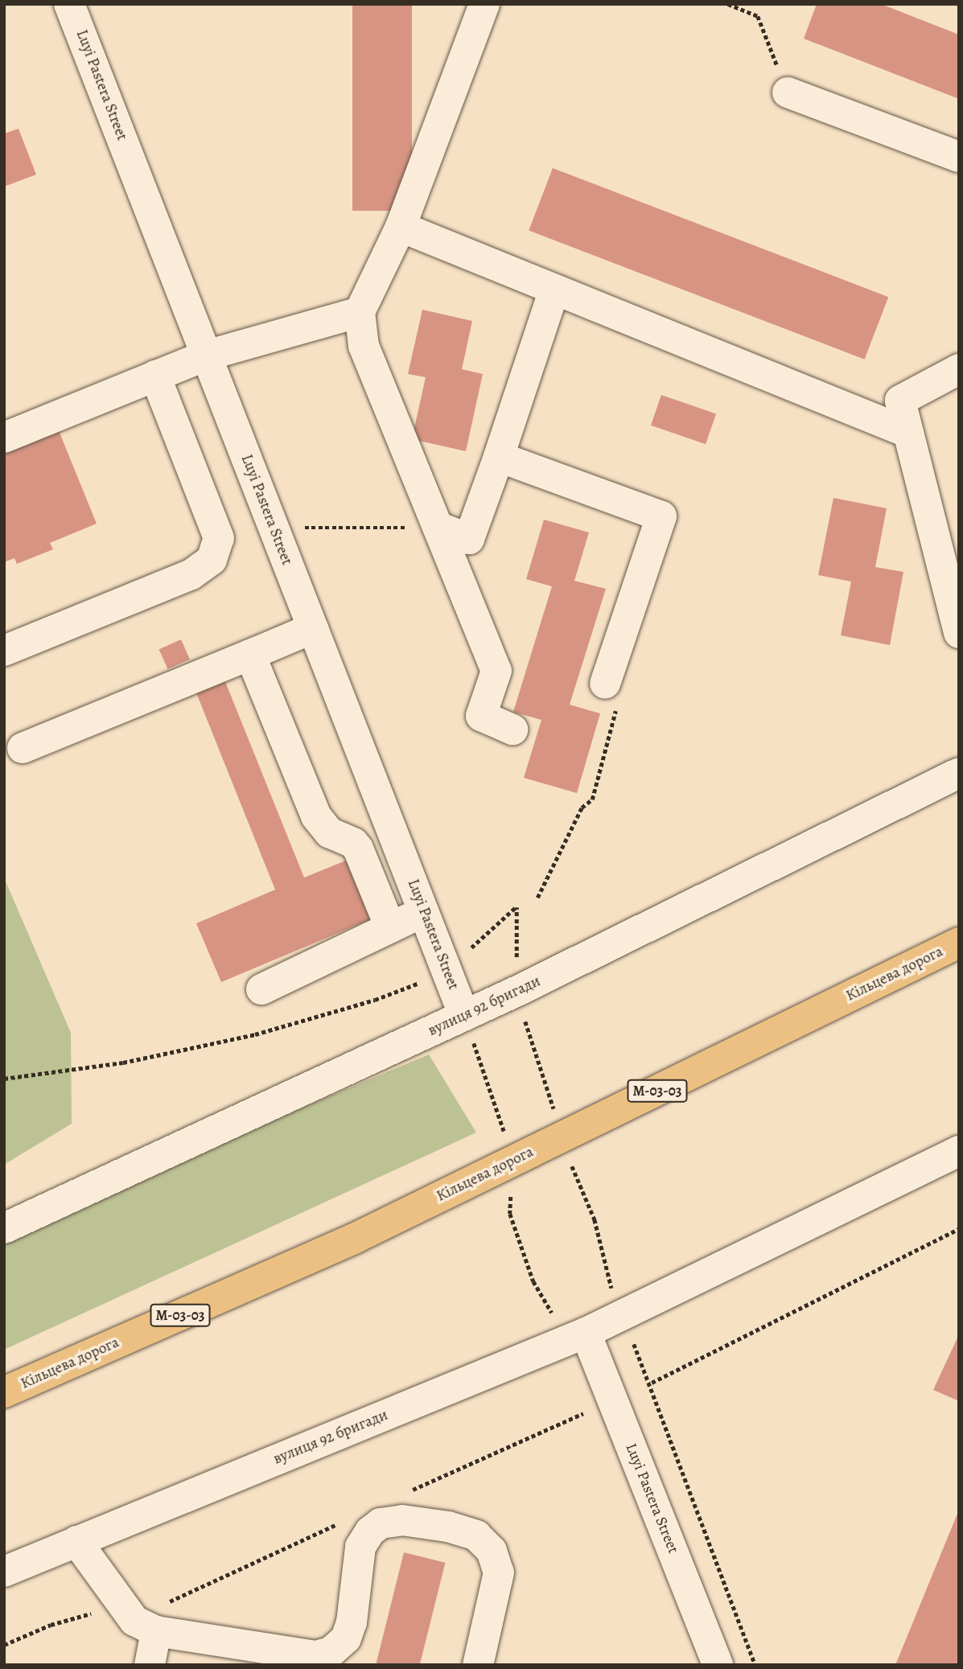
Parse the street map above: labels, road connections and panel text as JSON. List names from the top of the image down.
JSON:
{
  "streets": {
    "highway": ["Кільцева дорога", "М-03-03"],
    "street": ["Luyi Pastera Street", "вулиця 92 бригади"]
  },
  "crossings": [
    ["Luyi Pastera Street", "вулиця 92 бригади"]
  ]
}
